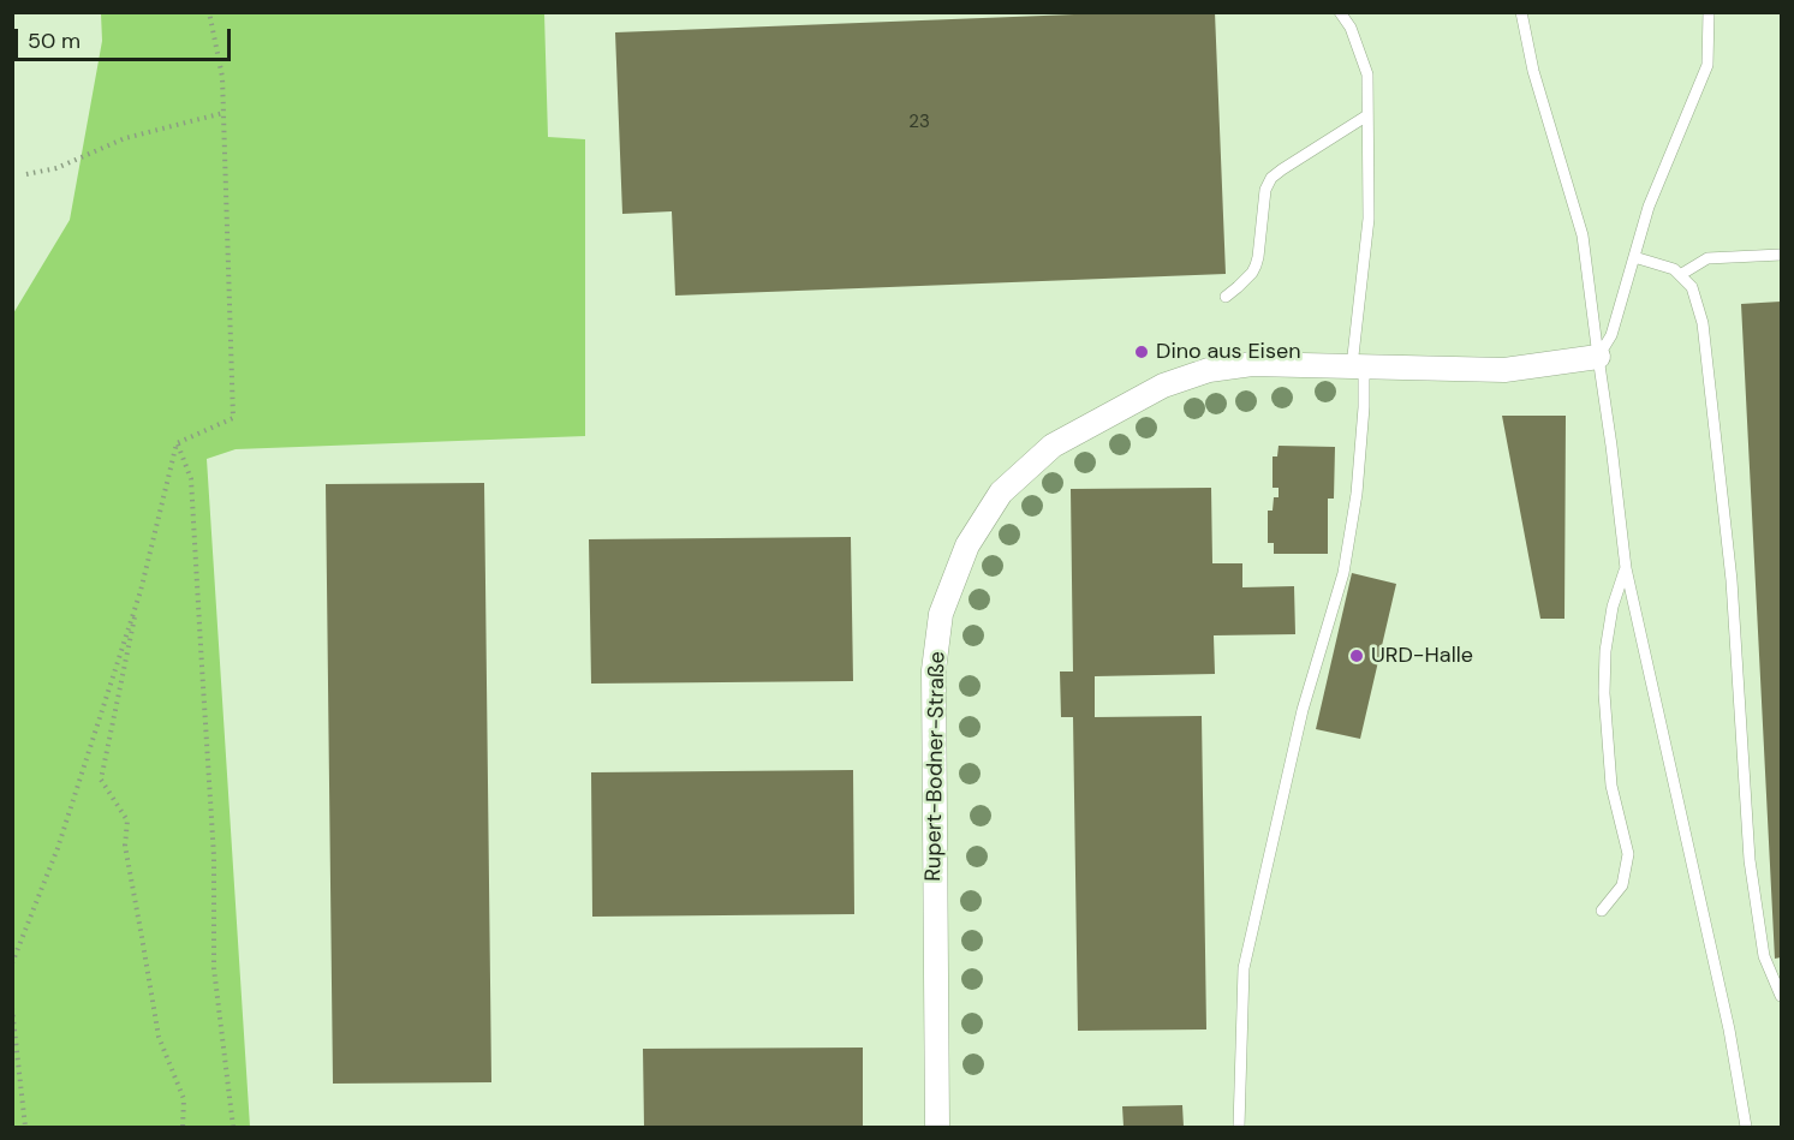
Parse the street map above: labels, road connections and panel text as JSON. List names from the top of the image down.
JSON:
{
  "streets": {
    "street": ["Rupert-Bodner-Straße"]
  },
  "places": ["Dino aus Eisen", "URD-Halle"],
  "house_numbers": ["23"],
  "scale_bar": "50 m"
}
